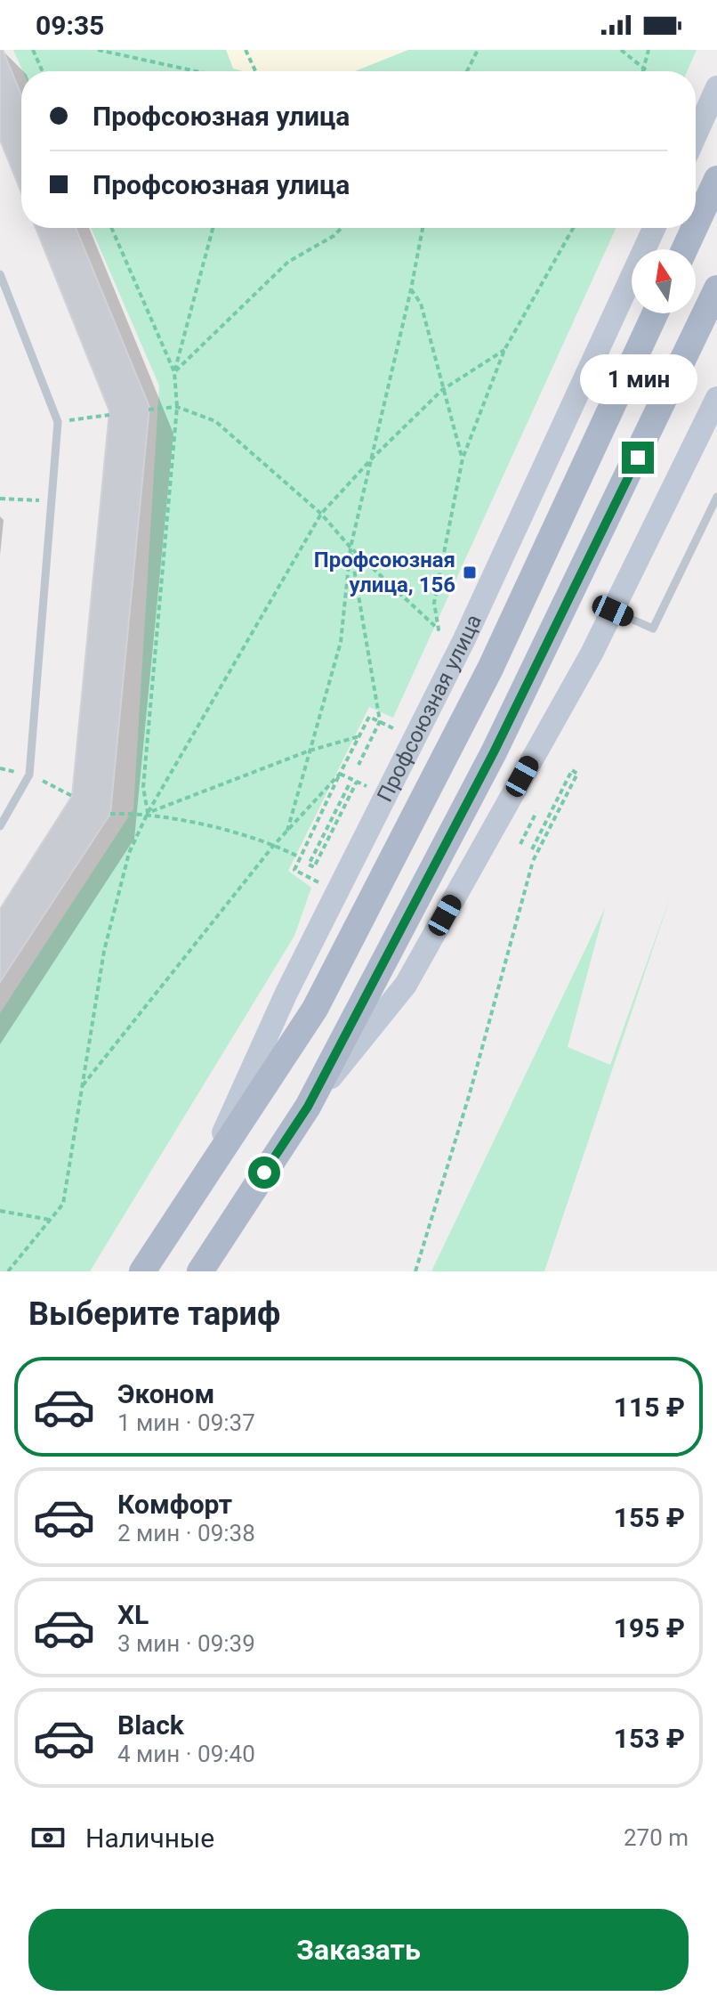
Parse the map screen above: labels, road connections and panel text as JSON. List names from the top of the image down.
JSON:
{
  "streets": {
    "main road": ["Профсоюзная улица"]
  },
  "places": {
    "transit": ["Профсоюзная улица, 156"]
  },
  "north": "top",
  "page": {
    "status": "09:35",
    "banner": ["Профсоюзная улица", "Профсоюзная улица"],
    "bubble": "1 мин",
    "heading": "Выберите тариф",
    "list": [
      {
        "name": "Эконом",
        "note": "1 мин · 09:37",
        "value": "115 ₽"
      },
      {
        "name": "Комфорт",
        "note": "2 мин · 09:38",
        "value": "155 ₽"
      },
      {
        "name": "XL",
        "note": "3 мин · 09:39",
        "value": "195 ₽"
      },
      {
        "name": "Black",
        "note": "4 мин · 09:40",
        "value": "153 ₽"
      }
    ],
    "pay": ["Наличные", "270 m"],
    "buttons": "Заказать"
  }
}
